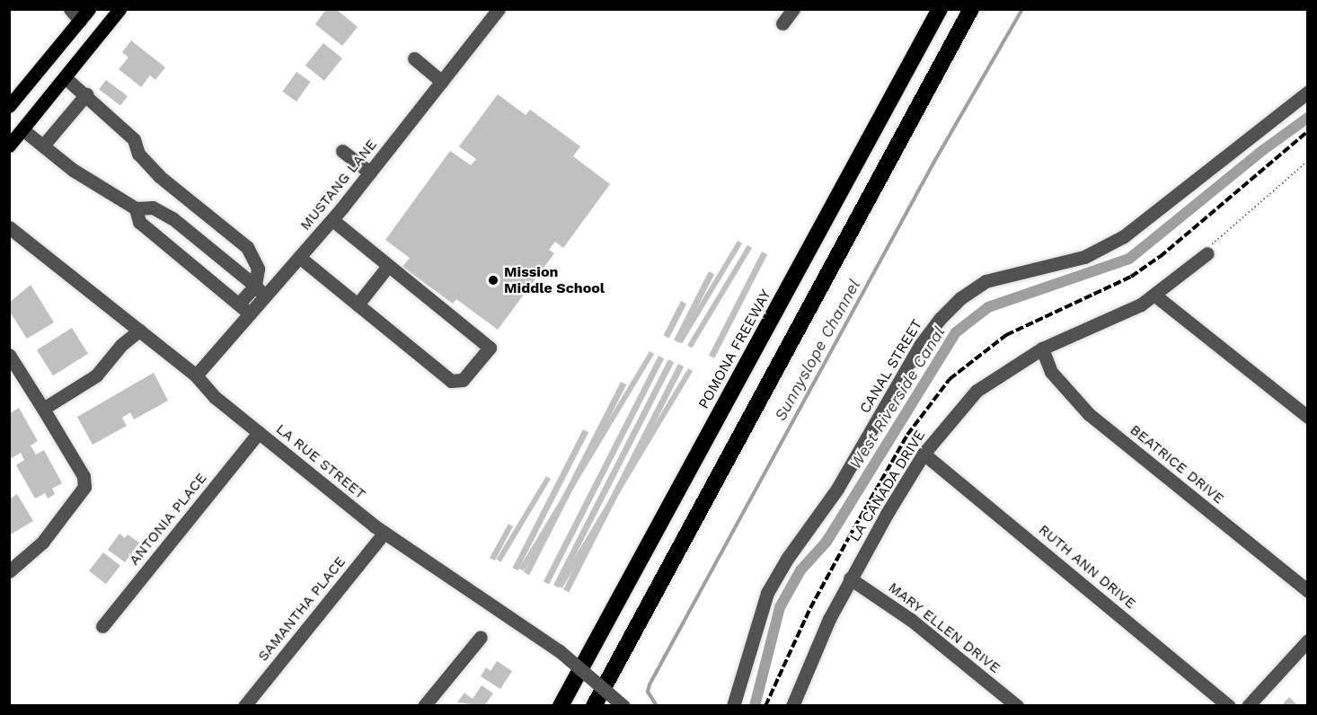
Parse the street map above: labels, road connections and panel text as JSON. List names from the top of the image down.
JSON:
{
  "streets": {
    "highway": ["POMONA FREEWAY"],
    "street": [
      "MUSTANG LANE",
      "CANAL STREET",
      "LA RUE STREET",
      "BEATRICE DRIVE",
      "LA CANADA DRIVE",
      "ANTONIA PLACE",
      "RUTH ANN DRIVE",
      "SAMANTHA PLACE",
      "MARY ELLEN DRIVE"
    ]
  },
  "crossings": [
    ["MUSTANG LANE", "LA RUE STREET"],
    ["LA RUE STREET", "ANTONIA PLACE"],
    ["LA RUE STREET", "SAMANTHA PLACE"],
    ["BEATRICE DRIVE", "LA CANADA DRIVE"],
    ["LA CANADA DRIVE", "RUTH ANN DRIVE"],
    ["LA CANADA DRIVE", "MARY ELLEN DRIVE"]
  ],
  "water": ["Sunnyslope Channel", "West Riverside Canal"],
  "places": ["Mission Middle School"]
}
